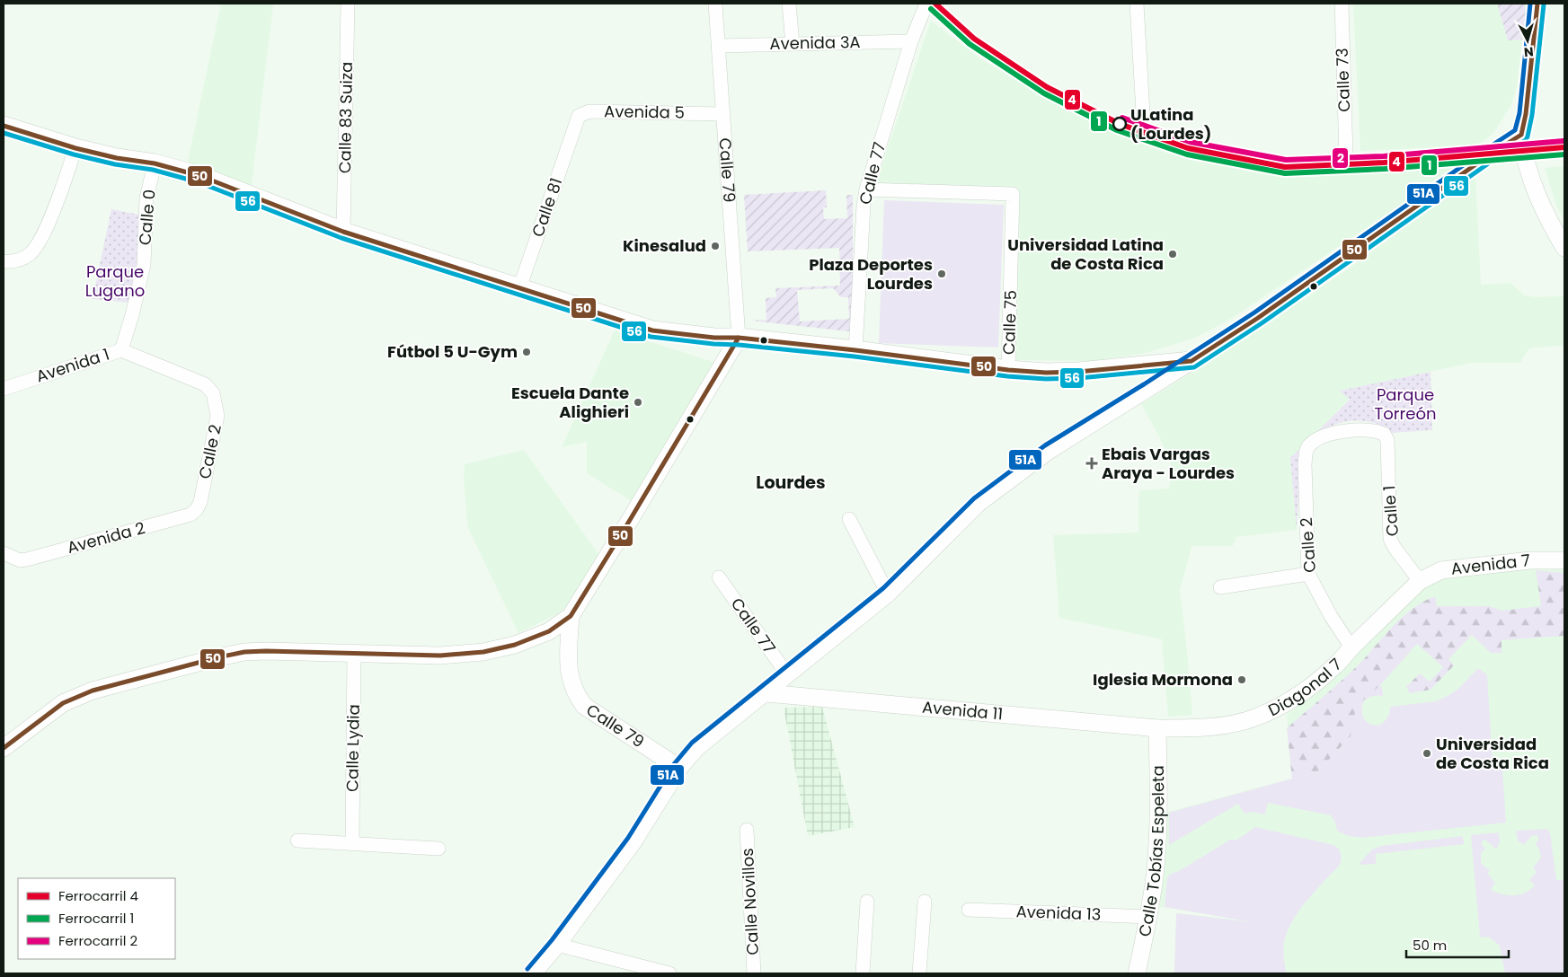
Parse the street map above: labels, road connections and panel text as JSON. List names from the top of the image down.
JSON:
{
  "streets": {
    "street": [
      "Avenida 3A",
      "Calle 73",
      "Avenida 5",
      "Calle 83 Suiza",
      "Calle 79",
      "Calle 77",
      "Calle 81",
      "Calle 0",
      "Calle 75",
      "Avenida 1",
      "Calle 2",
      "Calle 1",
      "Avenida 2",
      "Avenida 7",
      "Diagonal 7",
      "Avenida 11",
      "Calle Lydia",
      "Calle Tobías Espeleta",
      "Calle Novillos",
      "Avenida 13"
    ]
  },
  "crossings": [
    ["Avenida 3A", "Calle 79"],
    ["Avenida 3A", "Calle 77"],
    ["Avenida 5", "Calle 79"],
    ["Avenida 5", "Calle 81"],
    ["Calle 77", "Calle 75"],
    ["Calle 0", "Avenida 1"],
    ["Avenida 1", "Calle 2"],
    ["Calle 2", "Calle 1"],
    ["Calle 2", "Avenida 2"],
    ["Calle 2", "Diagonal 7"],
    ["Calle 1", "Avenida 7"],
    ["Calle 1", "Diagonal 7"],
    ["Avenida 7", "Diagonal 7"],
    ["Diagonal 7", "Avenida 11"],
    ["Diagonal 7", "Calle Tobías Espeleta"],
    ["Avenida 11", "Calle Tobías Espeleta"],
    ["Calle Tobías Espeleta", "Avenida 13"]
  ],
  "districts": ["Lourdes"],
  "parks": ["Parque Lugano", "Parque Torreón"],
  "places": {
    "other": [
      "ULatina (Lourdes)",
      "Kinesalud",
      "Universidad Latina de Costa Rica",
      "Plaza Deportes Lourdes",
      "Fútbol 5 U-Gym",
      "Escuela Dante Alighieri",
      "Iglesia Mormona",
      "Universidad de Costa Rica"
    ],
    "health": ["Ebais Vargas Araya - Lourdes"]
  },
  "lines": [
    "rail line 4",
    "transit line 50",
    "transit line 51A",
    "transit line 56",
    "rail line 1",
    "rail line 2"
  ],
  "legend": ["Ferrocarril 4", "Ferrocarril 1", "Ferrocarril 2"],
  "scale_bar": "50 m",
  "north": "bottom"
}
